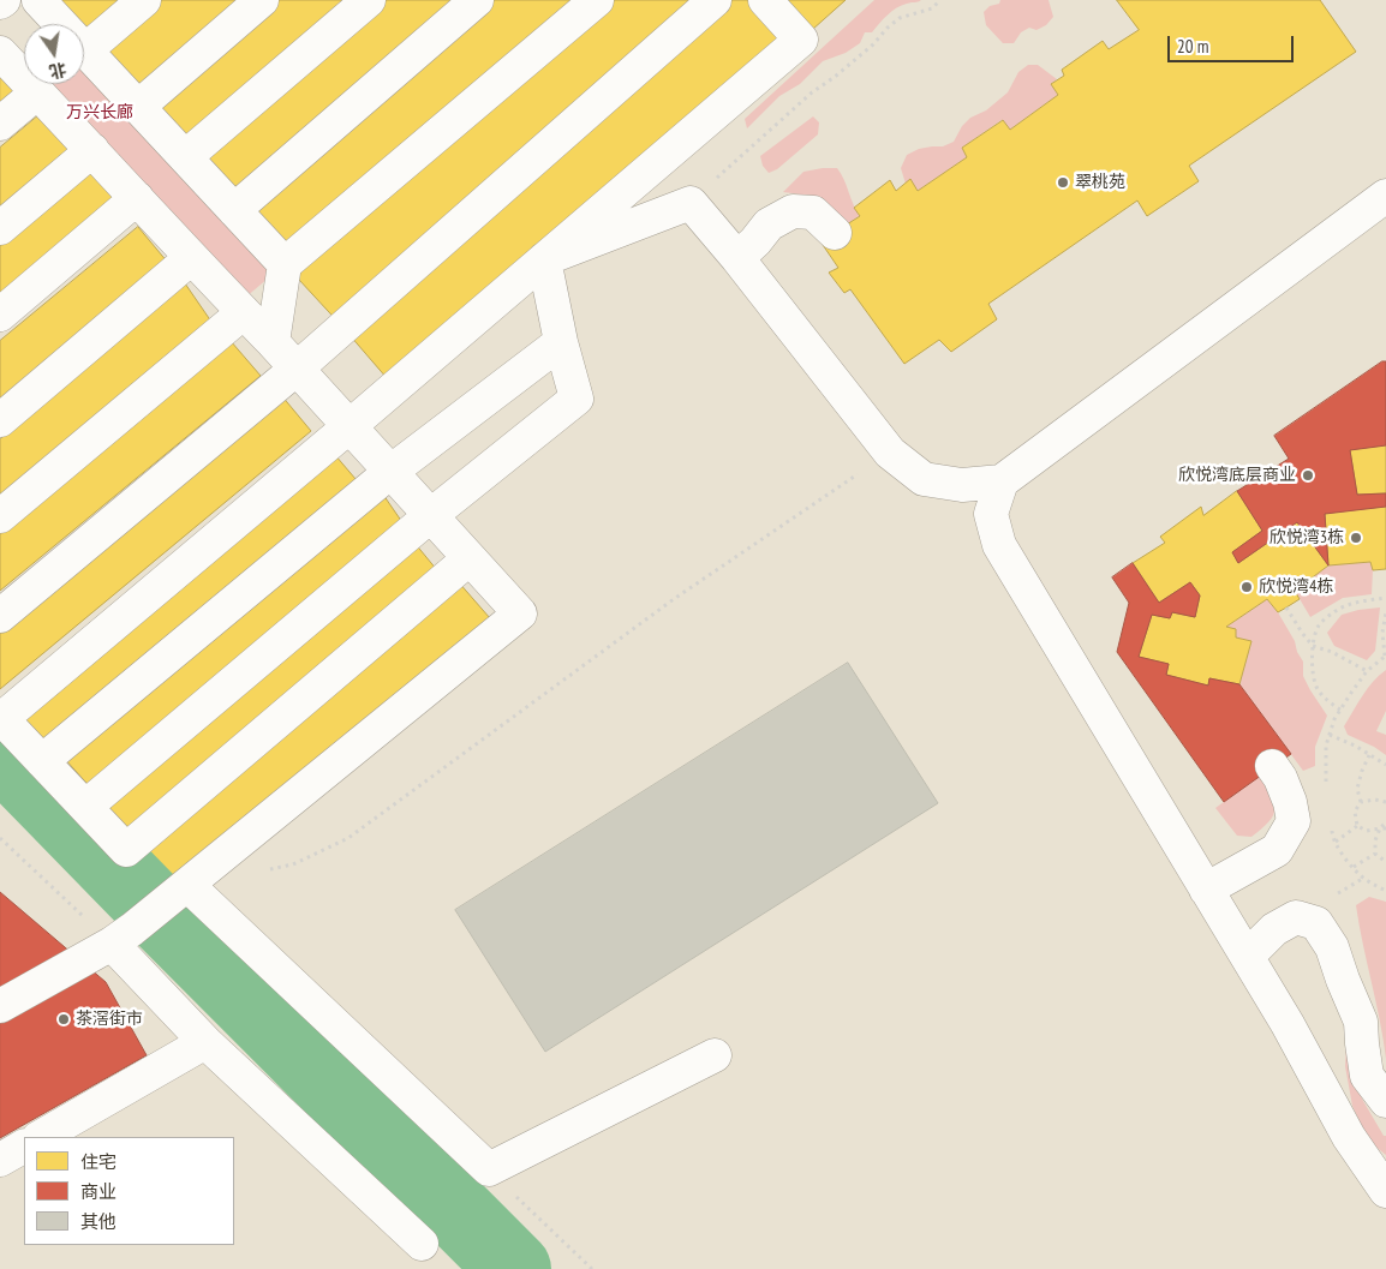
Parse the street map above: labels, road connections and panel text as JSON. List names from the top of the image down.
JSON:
{
  "parks": ["万兴长廊"],
  "places": [
    "翠桃苑",
    "欣悦湾底层商业",
    "欣悦湾3栋",
    "欣悦湾4栋",
    "茶滘街市"
  ],
  "legend": ["住宅", "商业", "其他"],
  "scale_bar": "20 m",
  "north": "bottom"
}
